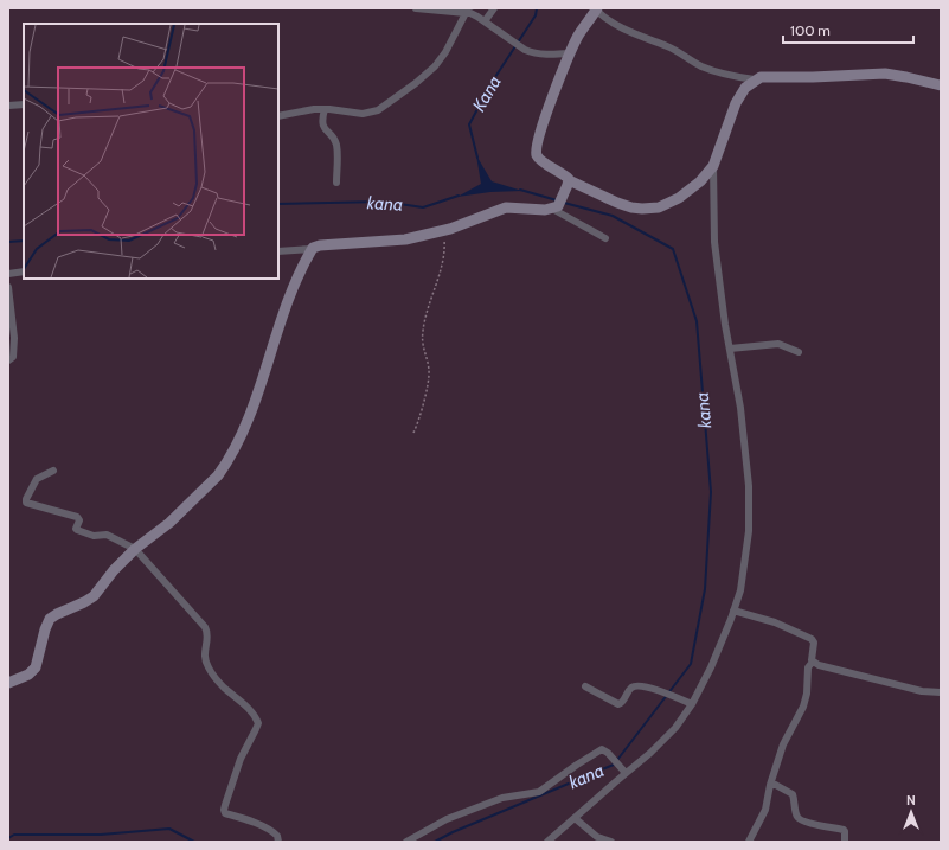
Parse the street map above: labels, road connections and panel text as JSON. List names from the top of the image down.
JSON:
{
  "water": ["Kana", "kana"],
  "scale_bar": "100 m",
  "north": "top"
}
